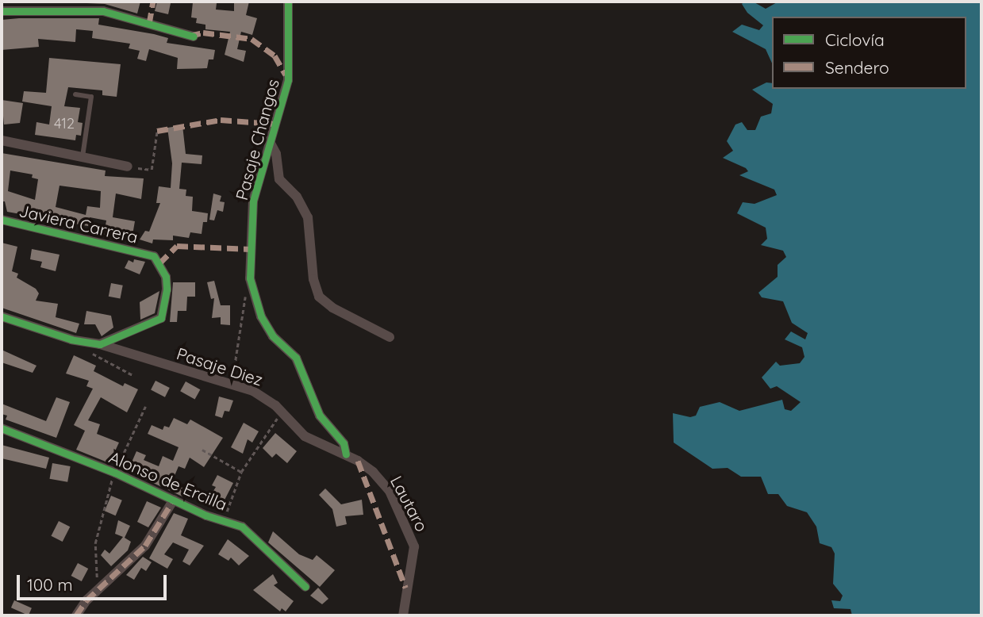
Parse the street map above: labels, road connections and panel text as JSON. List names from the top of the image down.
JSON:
{
  "streets": {
    "street": [
      "Pasaje Changos",
      "Javiera Carrera",
      "Pasaje Diez",
      "Alonso de Ercilla",
      "Lautaro"
    ]
  },
  "crossings": [
    ["Pasaje Changos", "Pasaje Diez"],
    ["Pasaje Changos", "Lautaro"],
    ["Javiera Carrera", "Pasaje Diez"],
    ["Pasaje Diez", "Lautaro"]
  ],
  "house_numbers": ["412"],
  "legend": ["Ciclovía", "Sendero"],
  "scale_bar": "100 m"
}
